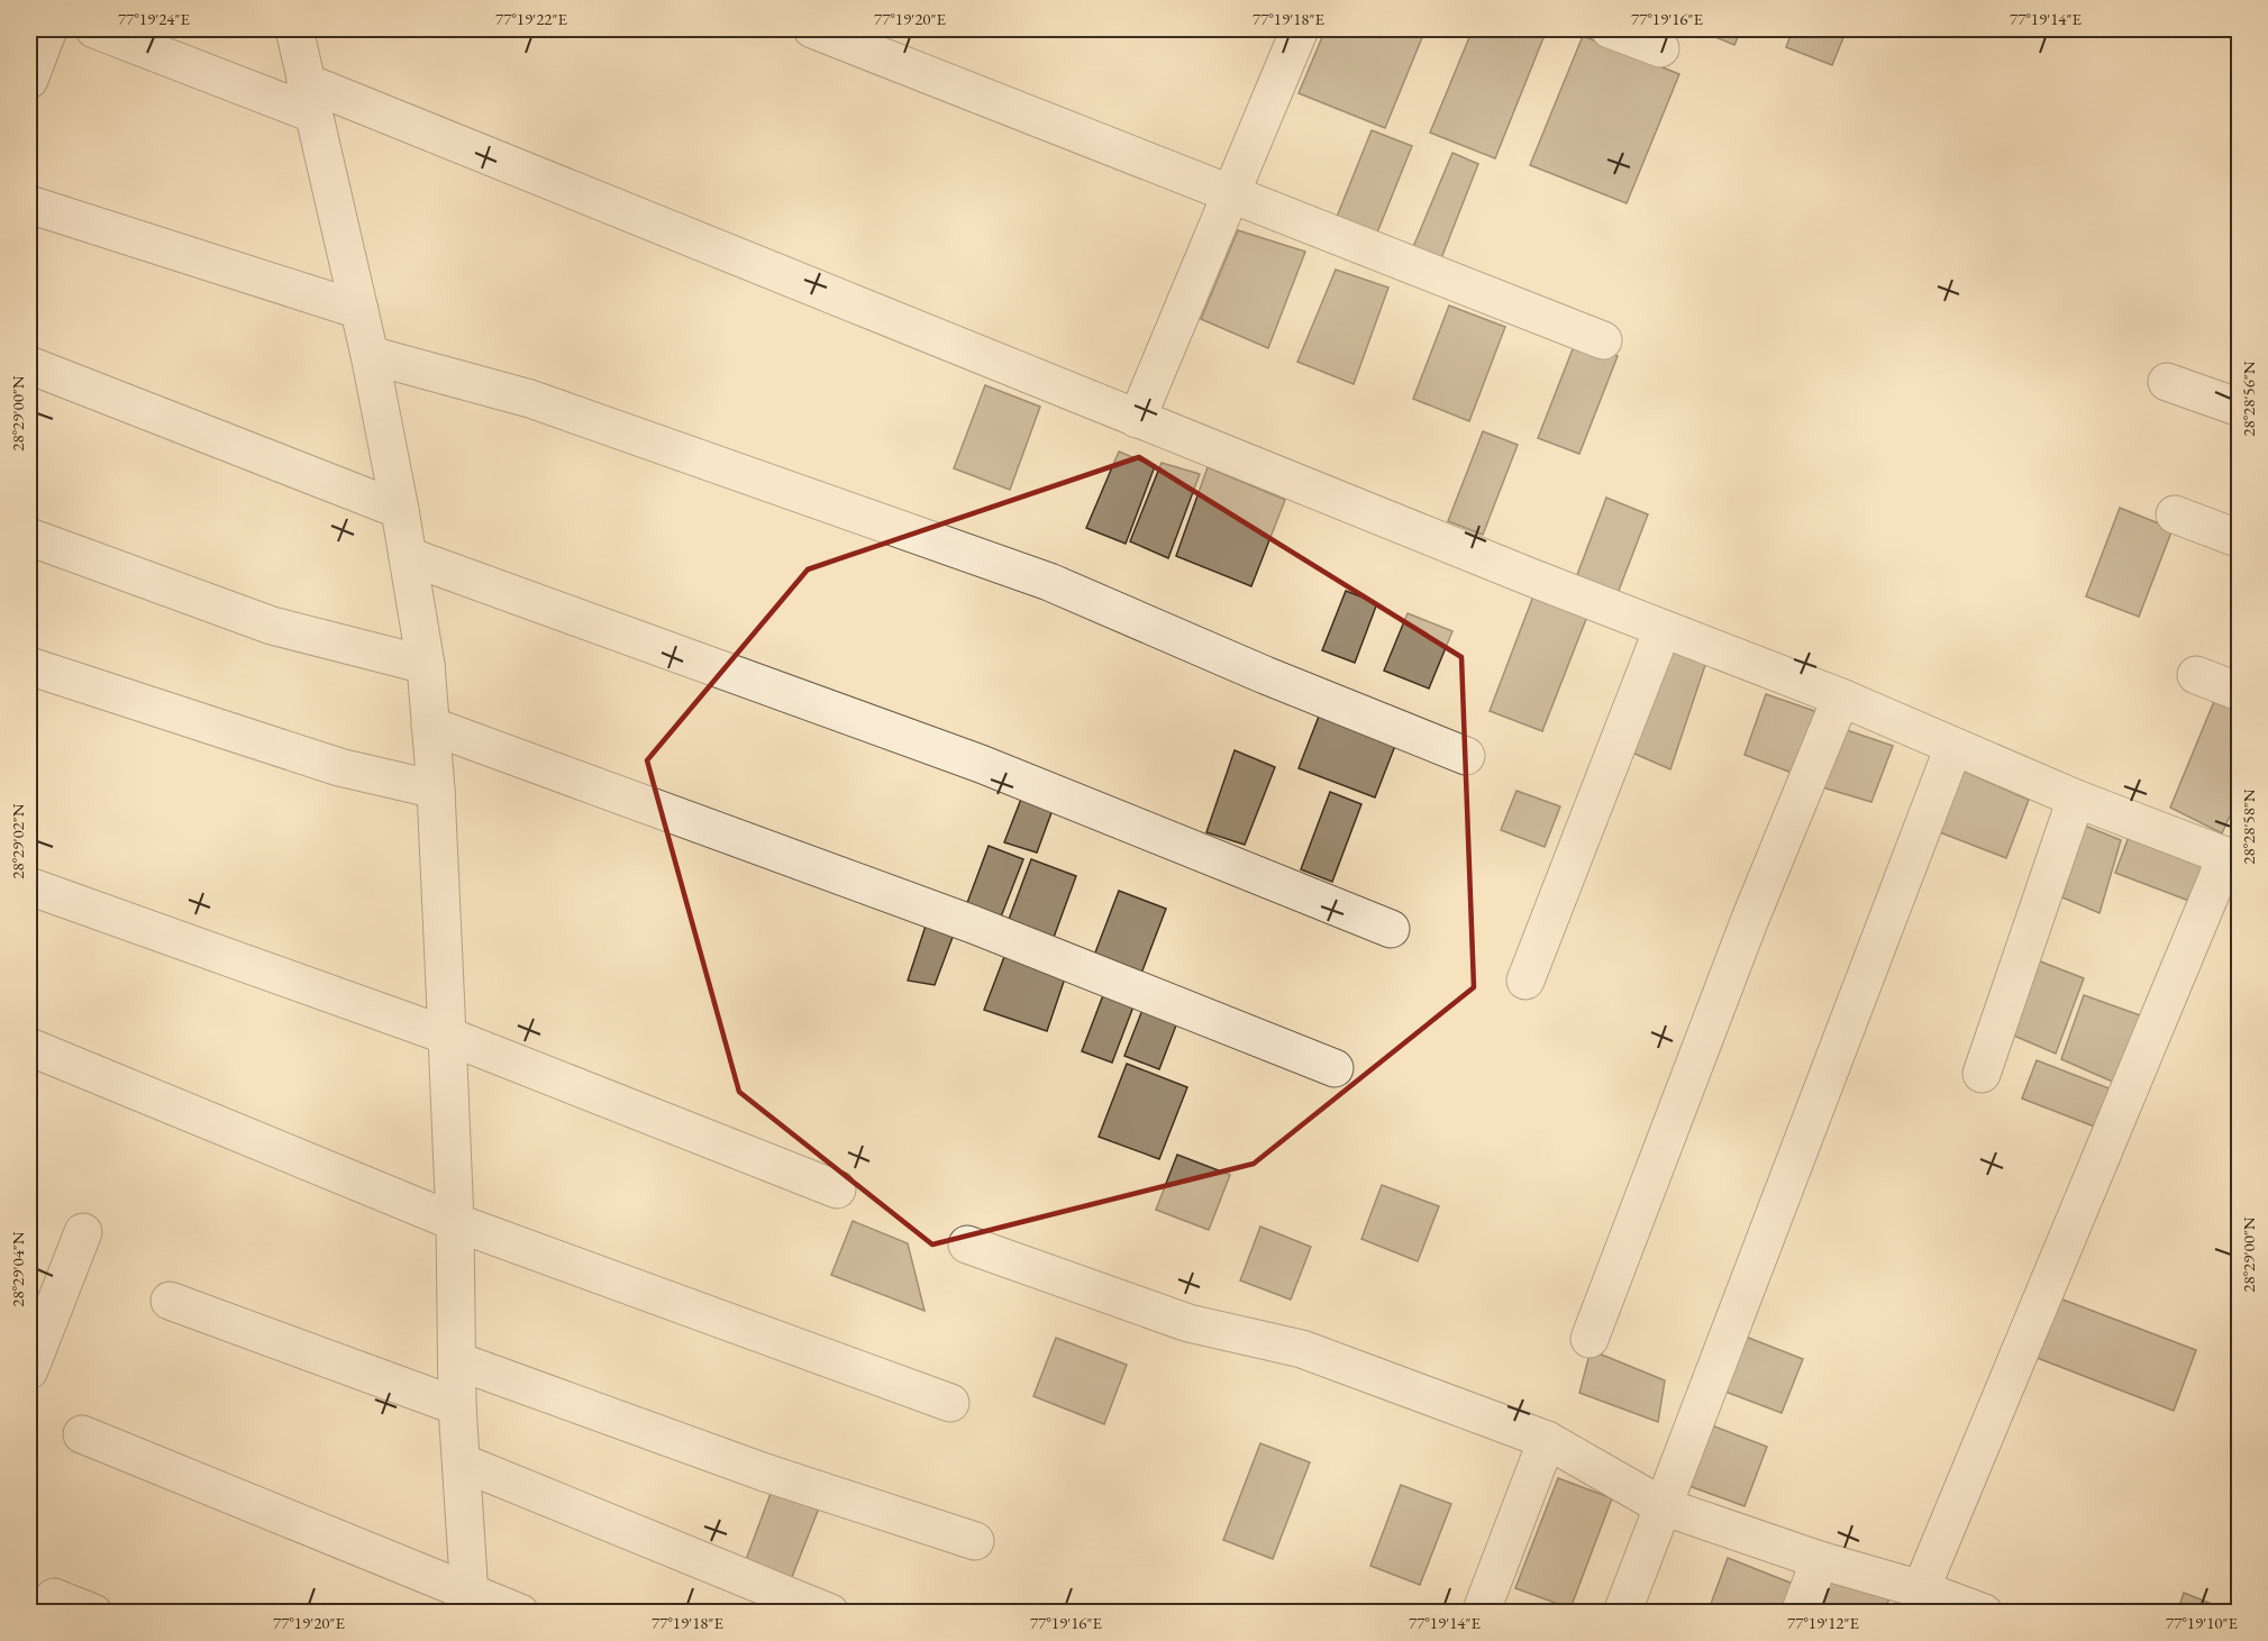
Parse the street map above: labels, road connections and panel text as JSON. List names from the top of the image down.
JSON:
{
  "coordinates": [
    "77°19'24\"E",
    "77°19'22\"E",
    "77°19'20\"E",
    "77°19'18\"E",
    "77°19'16\"E",
    "77°19'14\"E",
    "28°28'56\"N",
    "28°29'00\"N",
    "28°28'58\"N",
    "28°29'02\"N",
    "28°29'04\"N",
    "77°19'12\"E",
    "77°19'10\"E"
  ]
}
